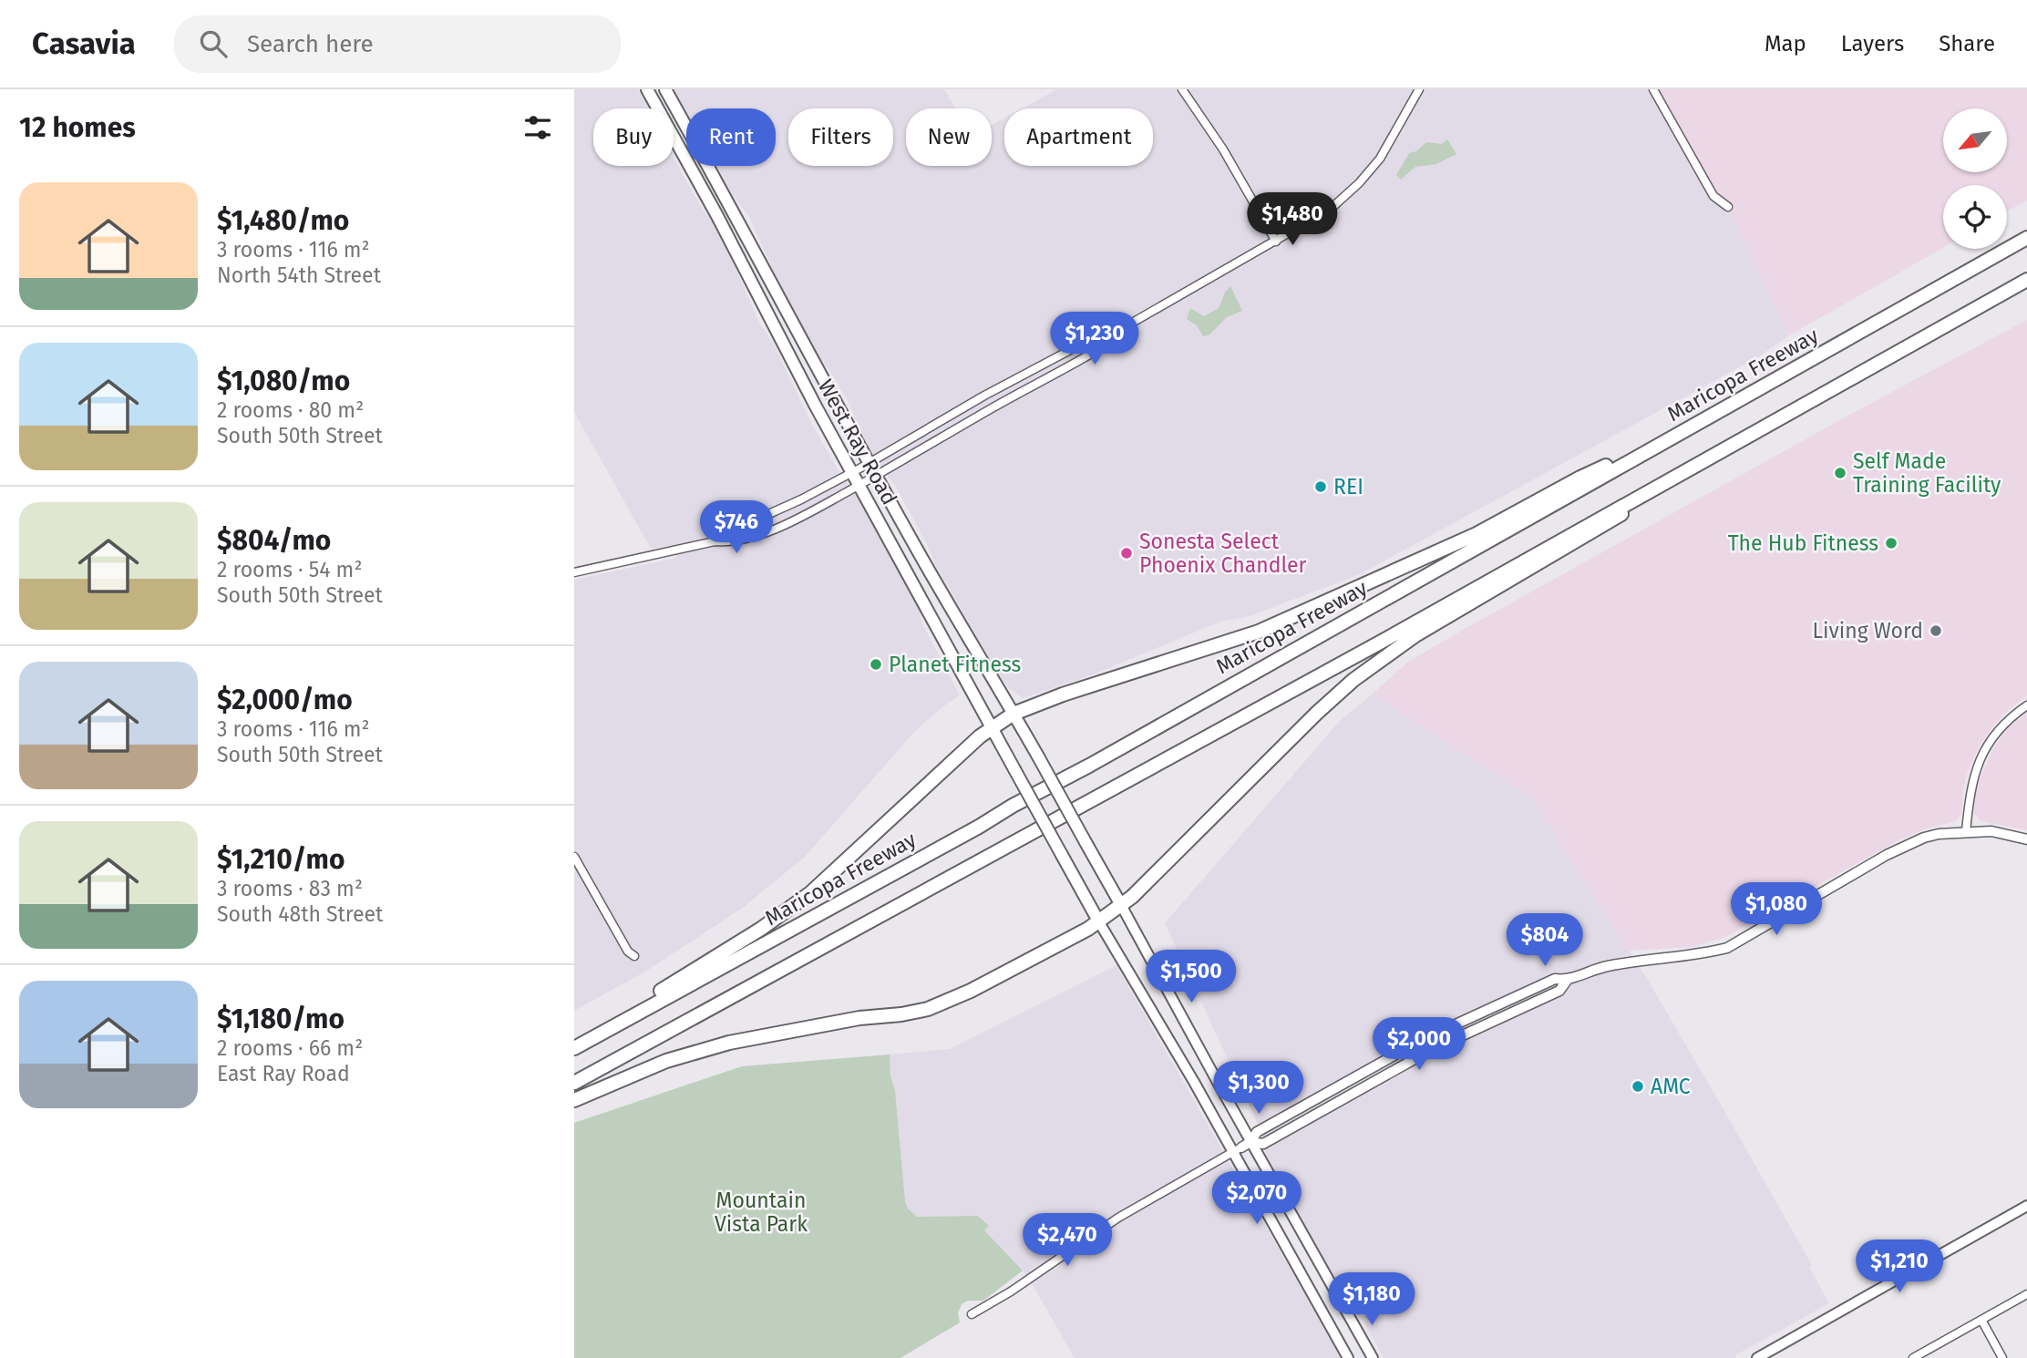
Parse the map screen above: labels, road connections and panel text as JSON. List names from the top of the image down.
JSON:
{
  "streets": {
    "highway": ["Maricopa Freeway"],
    "main road": ["West Ray Road"]
  },
  "parks": ["Mountain Vista Park"],
  "places": [
    "Self Made Training Facility",
    "REI",
    "The Hub Fitness",
    "Sonesta Select Phoenix Chandler",
    "Living Word",
    "Planet Fitness",
    "AMC"
  ],
  "north": "bottom left",
  "page": {
    "header": "Casavia",
    "search": "Search here",
    "nav": ["Map", "Layers", "Share"],
    "heading": "12 homes",
    "chip": [
      "Buy",
      "Rent",
      "Filters",
      "New",
      "Apartment"
    ],
    "list": [
      {
        "name": "$1,480/mo",
        "note": "3 rooms · 116 m² · North 54th Street"
      },
      {
        "name": "$1,080/mo",
        "note": "2 rooms · 80 m² · South 50th Street"
      },
      {
        "name": "$804/mo",
        "note": "2 rooms · 54 m² · South 50th Street"
      },
      {
        "name": "$2,000/mo",
        "note": "3 rooms · 116 m² · South 50th Street"
      },
      {
        "name": "$1,210/mo",
        "note": "3 rooms · 83 m² · South 48th Street"
      },
      {
        "name": "$1,180/mo",
        "note": "2 rooms · 66 m² · East Ray Road"
      }
    ],
    "price": [
      "$1,480",
      "$1,230",
      "$746",
      "$1,080",
      "$804",
      "$1,500",
      "$2,000",
      "$1,300",
      "$2,070",
      "$2,470",
      "$1,210",
      "$1,180"
    ]
  }
}
